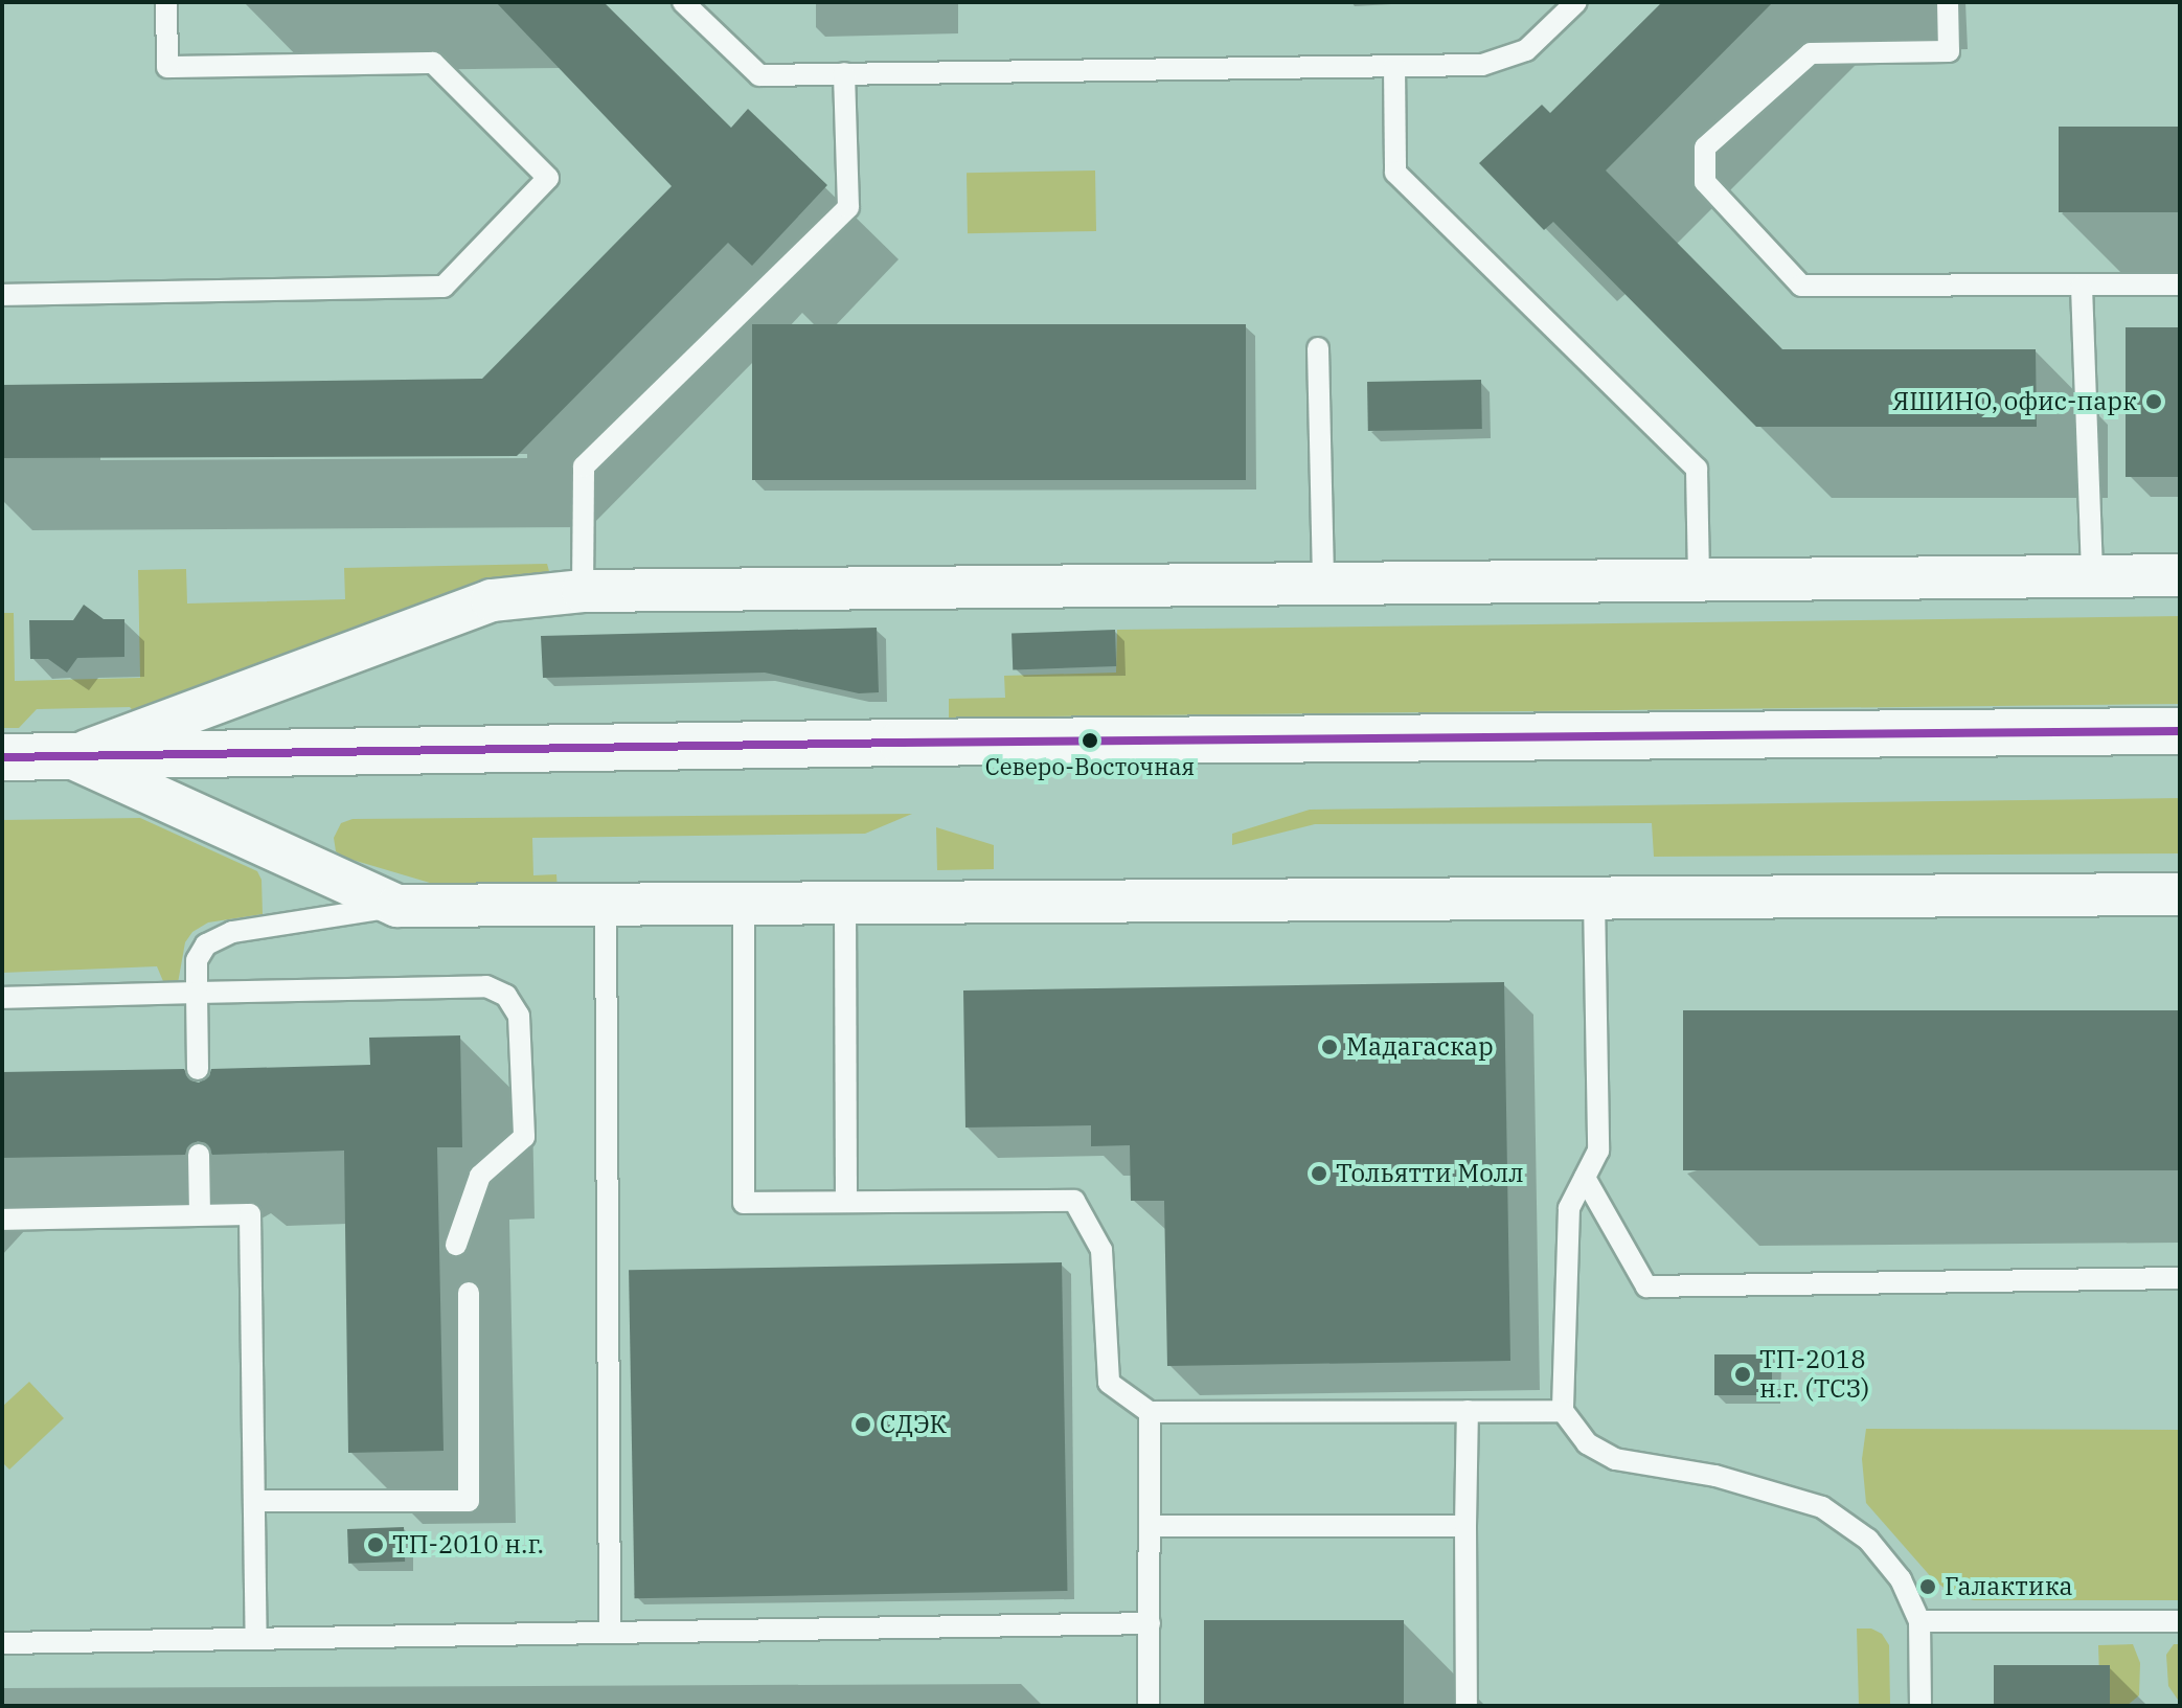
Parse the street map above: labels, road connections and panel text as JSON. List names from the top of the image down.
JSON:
{
  "places": [
    "ЯШИНО, офис-парк",
    "Северо-Восточная",
    "Мадагаскар",
    "Тольятти Молл",
    "ТП-2018 н.г. (ТСЗ)",
    "СДЭК",
    "ТП-2010 н.г.",
    "Галактика"
  ]
}
